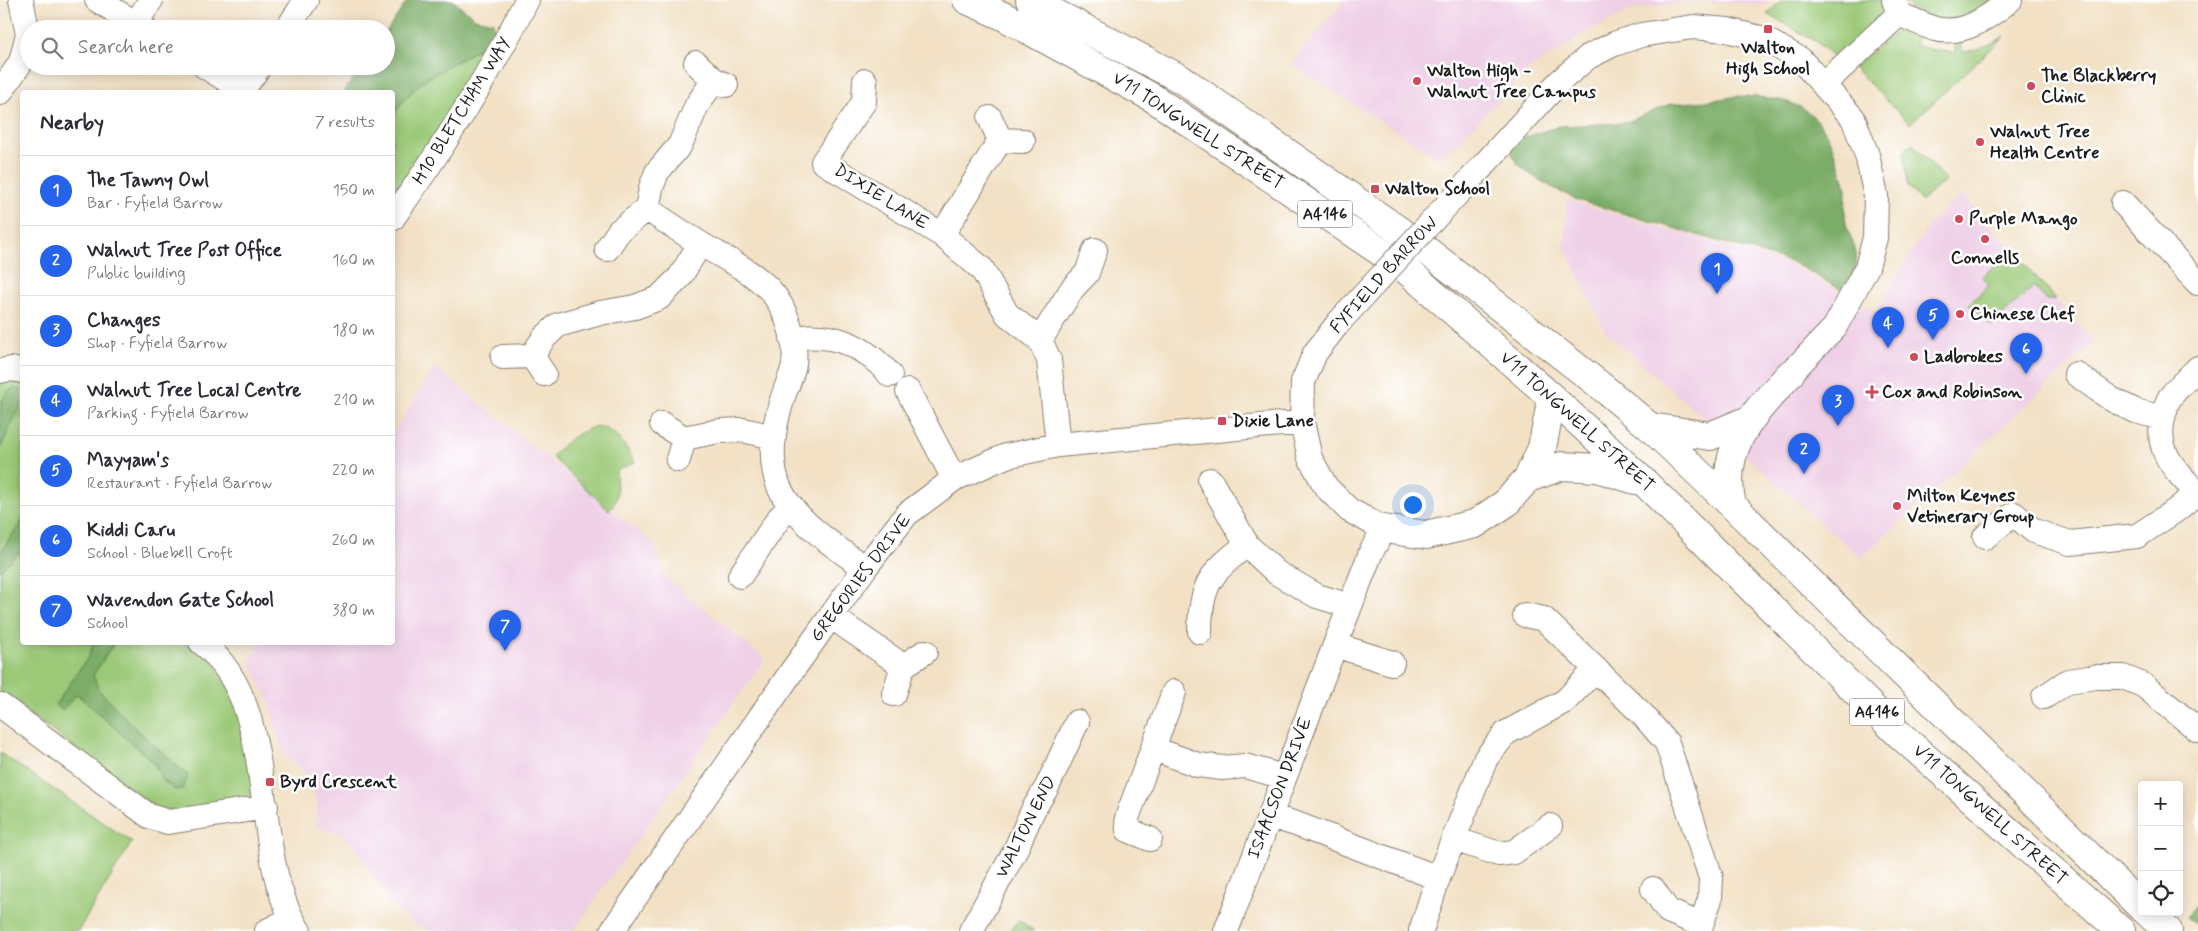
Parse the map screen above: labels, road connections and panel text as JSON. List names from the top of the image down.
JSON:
{
  "streets": {
    "highway": ["V11 TONGWELL STREET", "A4146"],
    "street": [
      "H10 BLETCHAM WAY",
      "DIXIE LANE",
      "FYFIELD BARROW",
      "GREGORIES DRIVE",
      "ISAACSON DRIVE",
      "WALTON END"
    ]
  },
  "crossings": [
    ["DIXIE LANE", "GREGORIES DRIVE"],
    ["FYFIELD BARROW", "GREGORIES DRIVE"],
    ["FYFIELD BARROW", "ISAACSON DRIVE"]
  ],
  "places": {
    "transit": [
      "Walton High School",
      "Walton School",
      "Dixie Lane",
      "Byrd Crescent"
    ],
    "other": [
      "Walton High - Walnut Tree Campus",
      "The Blackberry Clinic",
      "Walnut Tree Health Centre",
      "Purple Mango",
      "Connells",
      "Chinese Chef",
      "Ladbrokes",
      "Milton Keynes Vetinerary Group"
    ],
    "health": ["Cox and Robinson"]
  },
  "page": {
    "search": "Search here",
    "heading": ["Nearby", "7 results"],
    "list": [
      {
        "mark": "1",
        "name": "The Tawny Owl",
        "note": "Bar · Fyfield Barrow",
        "value": "150 m"
      },
      {
        "mark": "2",
        "name": "Walnut Tree Post Office",
        "note": "Public building",
        "value": "160 m"
      },
      {
        "mark": "3",
        "name": "Changes",
        "note": "Shop · Fyfield Barrow",
        "value": "180 m"
      },
      {
        "mark": "4",
        "name": "Walnut Tree Local Centre",
        "note": "Parking · Fyfield Barrow",
        "value": "210 m"
      },
      {
        "mark": "5",
        "name": "Mayyam's",
        "note": "Restaurant · Fyfield Barrow",
        "value": "220 m"
      },
      {
        "mark": "6",
        "name": "Kiddi Caru",
        "note": "School · Bluebell Croft",
        "value": "260 m"
      },
      {
        "mark": "7",
        "name": "Wavendon Gate School",
        "note": "School",
        "value": "380 m"
      }
    ],
    "pins": [
      "1",
      "5",
      "4",
      "6",
      "3",
      "2",
      "7"
    ],
    "map_buttons": ["+", "−"]
  }
}
